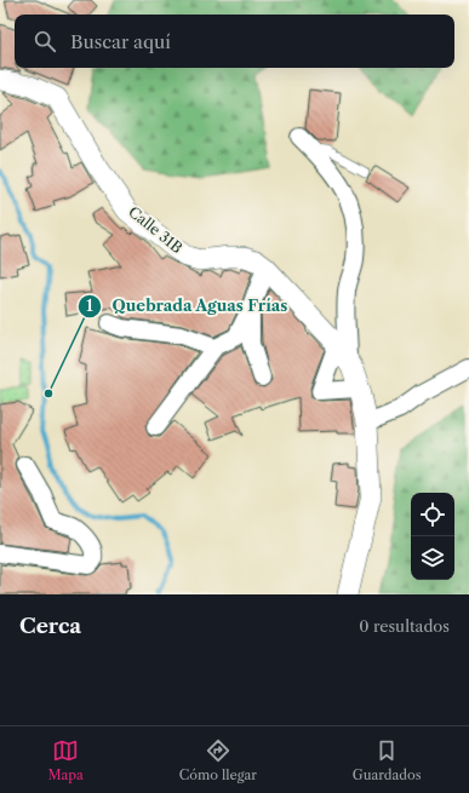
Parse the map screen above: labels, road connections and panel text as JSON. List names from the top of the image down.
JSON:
{
  "streets": {
    "street": ["Calle 31B"]
  },
  "places": ["Quebrada Aguas Frías"],
  "page": {
    "search": "Buscar aquí",
    "heading": ["Cerca", "0 resultados"],
    "nav": ["Mapa", "Cómo llegar", "Guardados"]
  }
}
